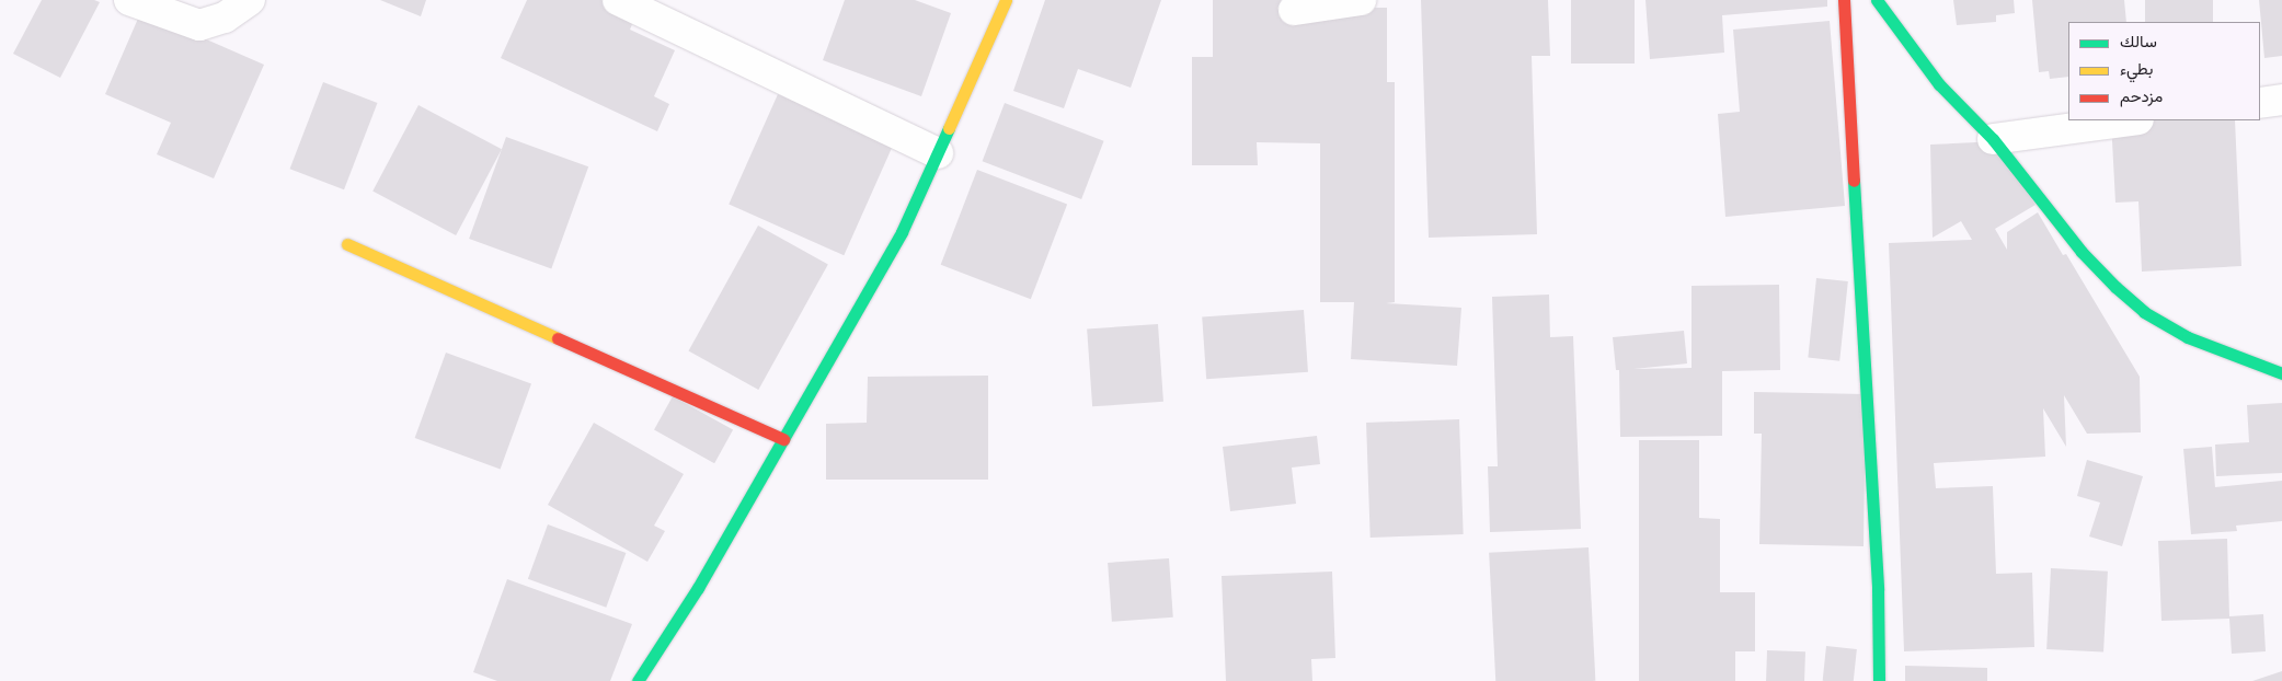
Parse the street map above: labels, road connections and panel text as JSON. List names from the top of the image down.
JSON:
{
  "legend": ["سالك", "بطيء", "مزدحم"]
}
